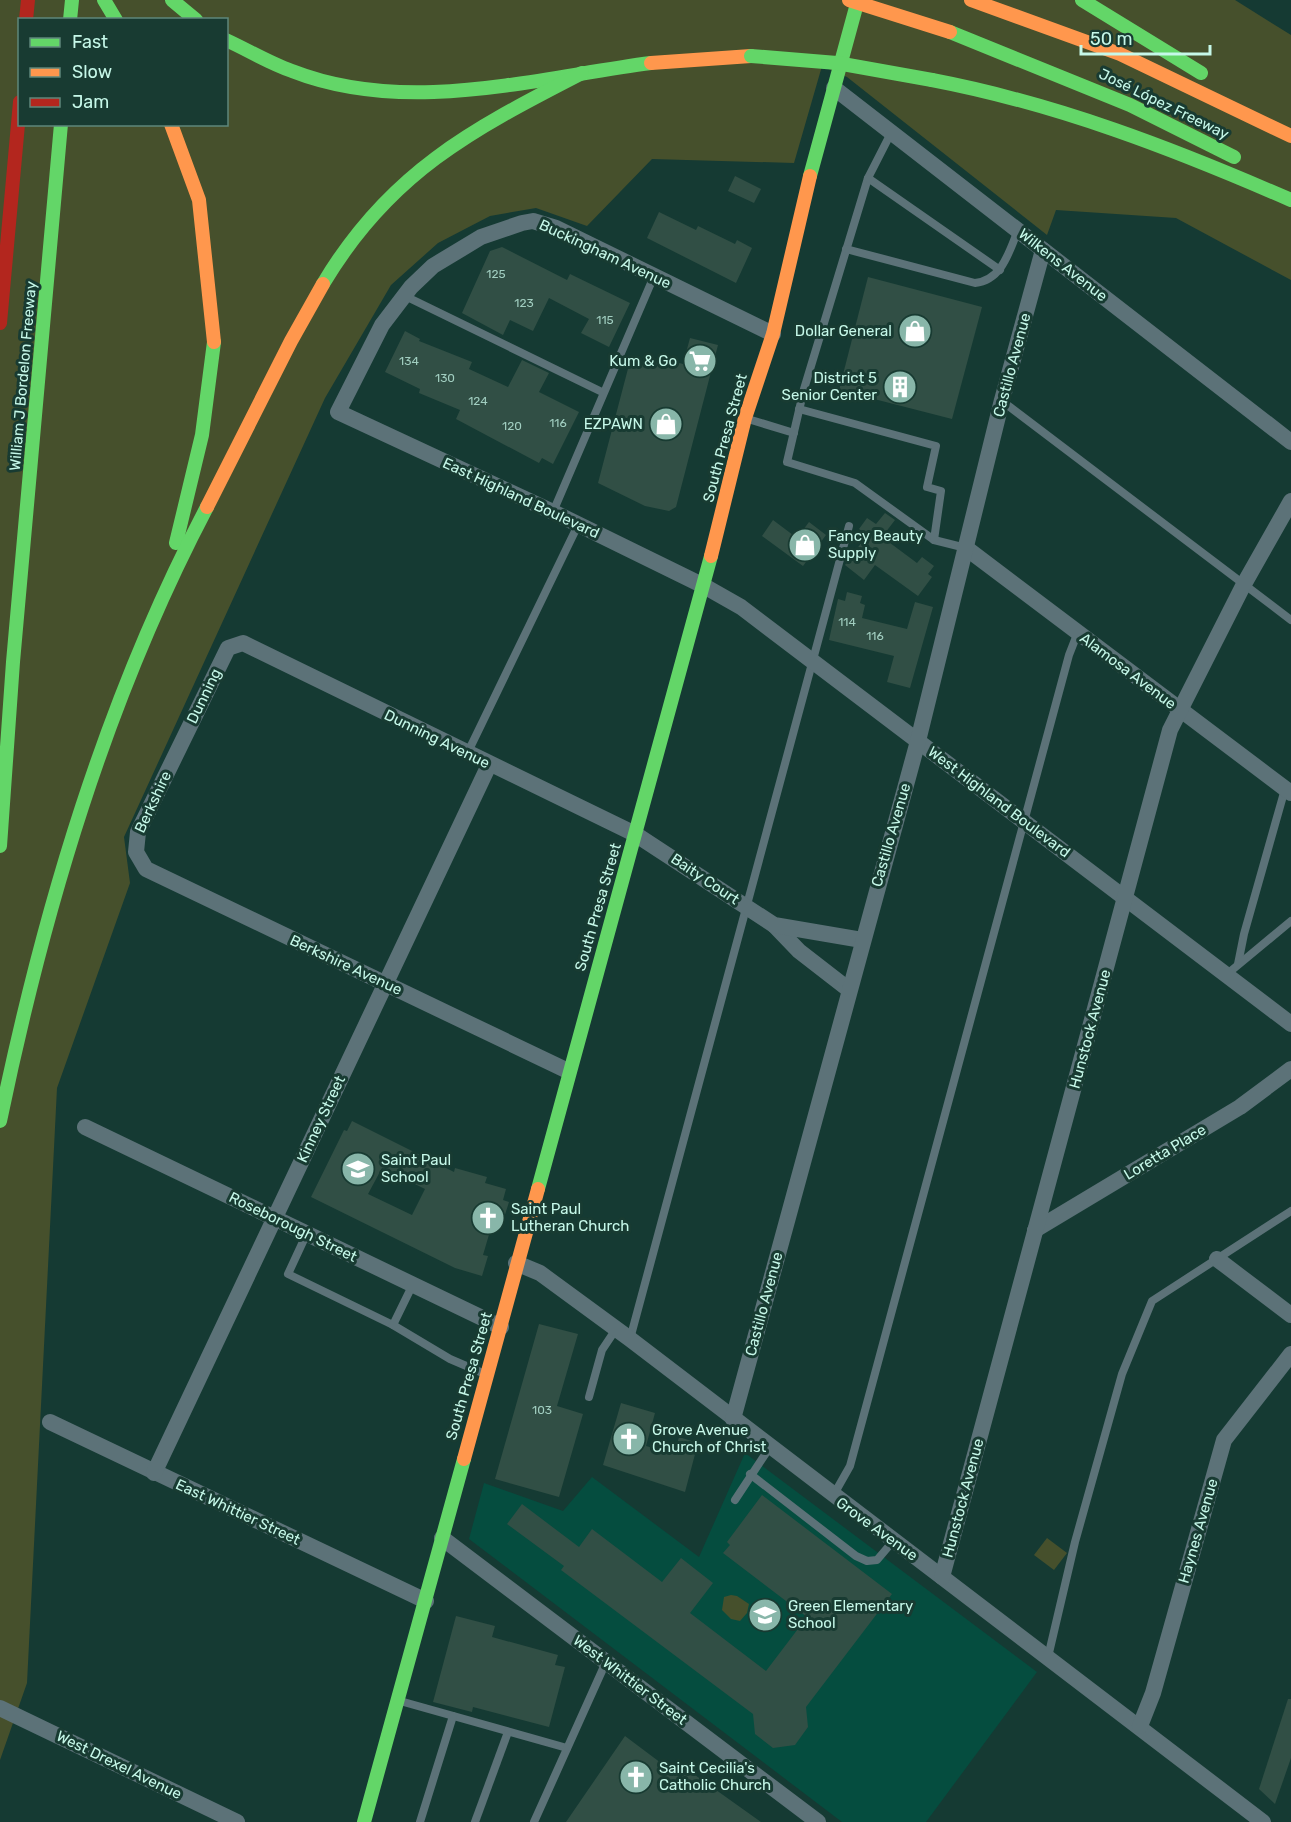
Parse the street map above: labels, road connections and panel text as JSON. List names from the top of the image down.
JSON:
{
  "streets": {
    "main road": ["José López Freeway", "William J Bordelon Freeway", "South Presa Street"],
    "street": [
      "Buckingham Avenue",
      "Wilkens Avenue",
      "Castillo Avenue",
      "East Highland Boulevard",
      "Alamosa Avenue",
      "Dunning",
      "Dunning Avenue",
      "Berkshire",
      "West Highland Boulevard",
      "Baity Court",
      "Berkshire Avenue",
      "Hunstock Avenue",
      "Kinney Street",
      "Loretta Place",
      "Roseborough Street",
      "East Whittier Street",
      "Grove Avenue",
      "Haynes Avenue",
      "West Whittier Street",
      "West Drexel Avenue"
    ]
  },
  "crossings": [
    ["Buckingham Avenue", "South Presa Street"],
    ["Buckingham Avenue", "East Highland Boulevard"],
    ["Wilkens Avenue", "Castillo Avenue"],
    ["Wilkens Avenue", "South Presa Street"],
    ["Castillo Avenue", "Alamosa Avenue"],
    ["Castillo Avenue", "West Highland Boulevard"],
    ["Castillo Avenue", "Baity Court"],
    ["Castillo Avenue", "Grove Avenue"],
    ["South Presa Street", "East Highland Boulevard"],
    ["South Presa Street", "Dunning Avenue"],
    ["South Presa Street", "West Highland Boulevard"],
    ["South Presa Street", "Baity Court"],
    ["South Presa Street", "Berkshire Avenue"],
    ["South Presa Street", "Roseborough Street"],
    ["South Presa Street", "East Whittier Street"],
    ["South Presa Street", "Grove Avenue"],
    ["South Presa Street", "West Whittier Street"],
    ["East Highland Boulevard", "West Highland Boulevard"],
    ["Alamosa Avenue", "Hunstock Avenue"],
    ["Dunning", "Dunning Avenue"],
    ["Dunning", "Berkshire"],
    ["Dunning Avenue", "Baity Court"],
    ["Dunning Avenue", "Kinney Street"],
    ["Berkshire", "Berkshire Avenue"],
    ["West Highland Boulevard", "Hunstock Avenue"],
    ["Berkshire Avenue", "Kinney Street"],
    ["Hunstock Avenue", "Loretta Place"],
    ["Hunstock Avenue", "Grove Avenue"],
    ["Kinney Street", "Roseborough Street"],
    ["Kinney Street", "East Whittier Street"],
    ["Grove Avenue", "Haynes Avenue"]
  ],
  "places": {
    "shop": ["Dollar General", "EZPAWN", "Fancy Beauty Supply"],
    "supermarket": ["Kum & Go"],
    "building": ["District 5 Senior Center"],
    "school or university": ["Saint Paul School", "Green Elementary School"],
    "church": ["Saint Paul Lutheran Church", "Grove Avenue Church of Christ", "Saint Cecilia's Catholic Church"]
  },
  "house_numbers": [
    "125",
    "123",
    "115",
    "134",
    "130",
    "124",
    "116",
    "120",
    "114",
    "116",
    "103"
  ],
  "legend": ["Fast", "Slow", "Jam"],
  "scale_bar": "50 m"
}
